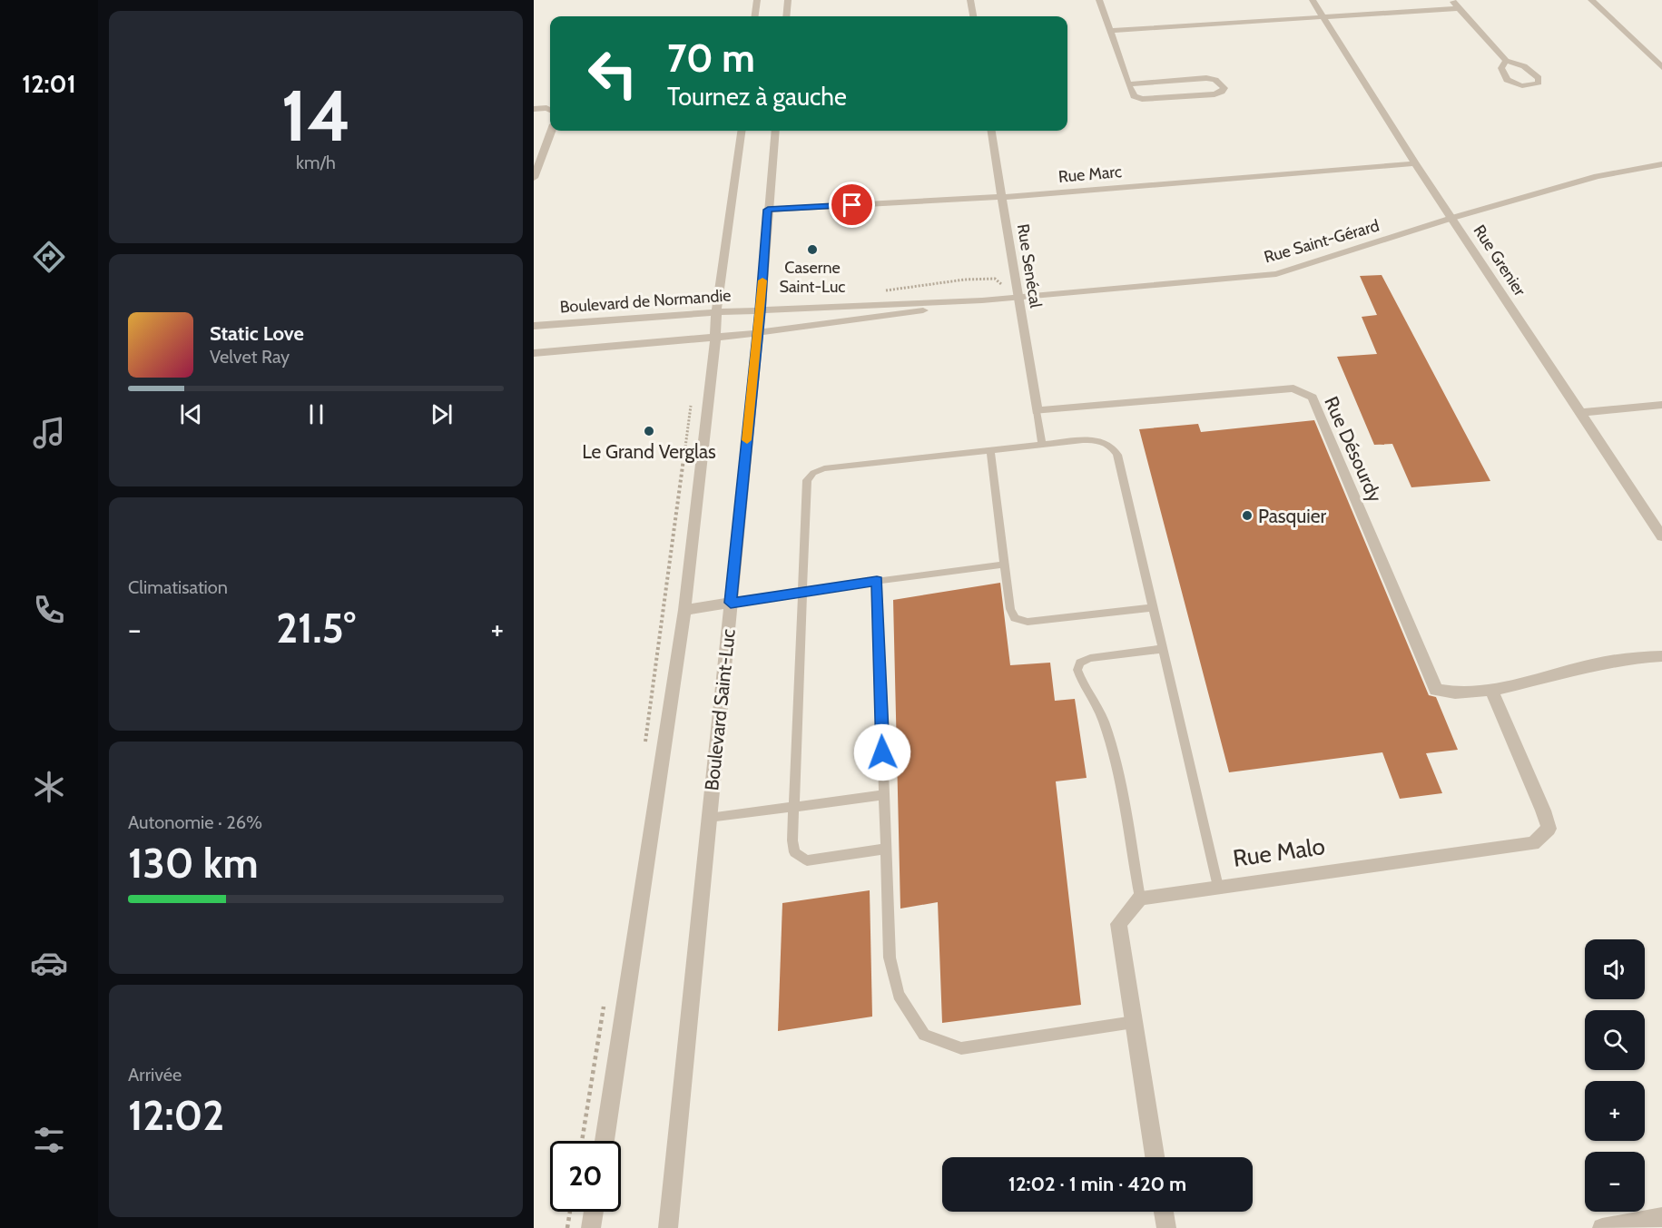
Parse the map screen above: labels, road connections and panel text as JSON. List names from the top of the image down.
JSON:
{
  "streets": {
    "street": [
      "Rue Marc",
      "Rue Saint-Gérard",
      "Rue Grenier",
      "Rue Senécal",
      "Boulevard de Normandie",
      "Rue Désourdy",
      "Boulevard Saint-Luc",
      "Rue Malo"
    ]
  },
  "crossings": [
    ["Rue Marc", "Rue Grenier"],
    ["Rue Marc", "Rue Senécal"],
    ["Rue Marc", "Boulevard Saint-Luc"],
    ["Rue Saint-Gérard", "Rue Grenier"],
    ["Rue Saint-Gérard", "Rue Senécal"],
    ["Rue Saint-Gérard", "Boulevard de Normandie"],
    ["Rue Saint-Gérard", "Boulevard Saint-Luc"],
    ["Rue Senécal", "Rue Désourdy"],
    ["Boulevard de Normandie", "Boulevard Saint-Luc"],
    ["Rue Désourdy", "Rue Malo"]
  ],
  "places": ["Caserne Saint-Luc", "Le Grand Verglas", "Pasquier"],
  "page": {
    "tabs": "12:01",
    "tile": [
      ["14", "km/h"],
      "Climatisation",
      ["Autonomie · 26%", "130 km"],
      ["Arrivée", "12:02"]
    ],
    "turn": ["70 m", "Tournez à gauche"],
    "song": ["Static Love", "Velvet Ray"],
    "heat": ["−", "21.5°", "+"],
    "map_buttons": ["+", "−"],
    "limit": "20",
    "trip": "12:02 · 1 min · 420 m"
  }
}
